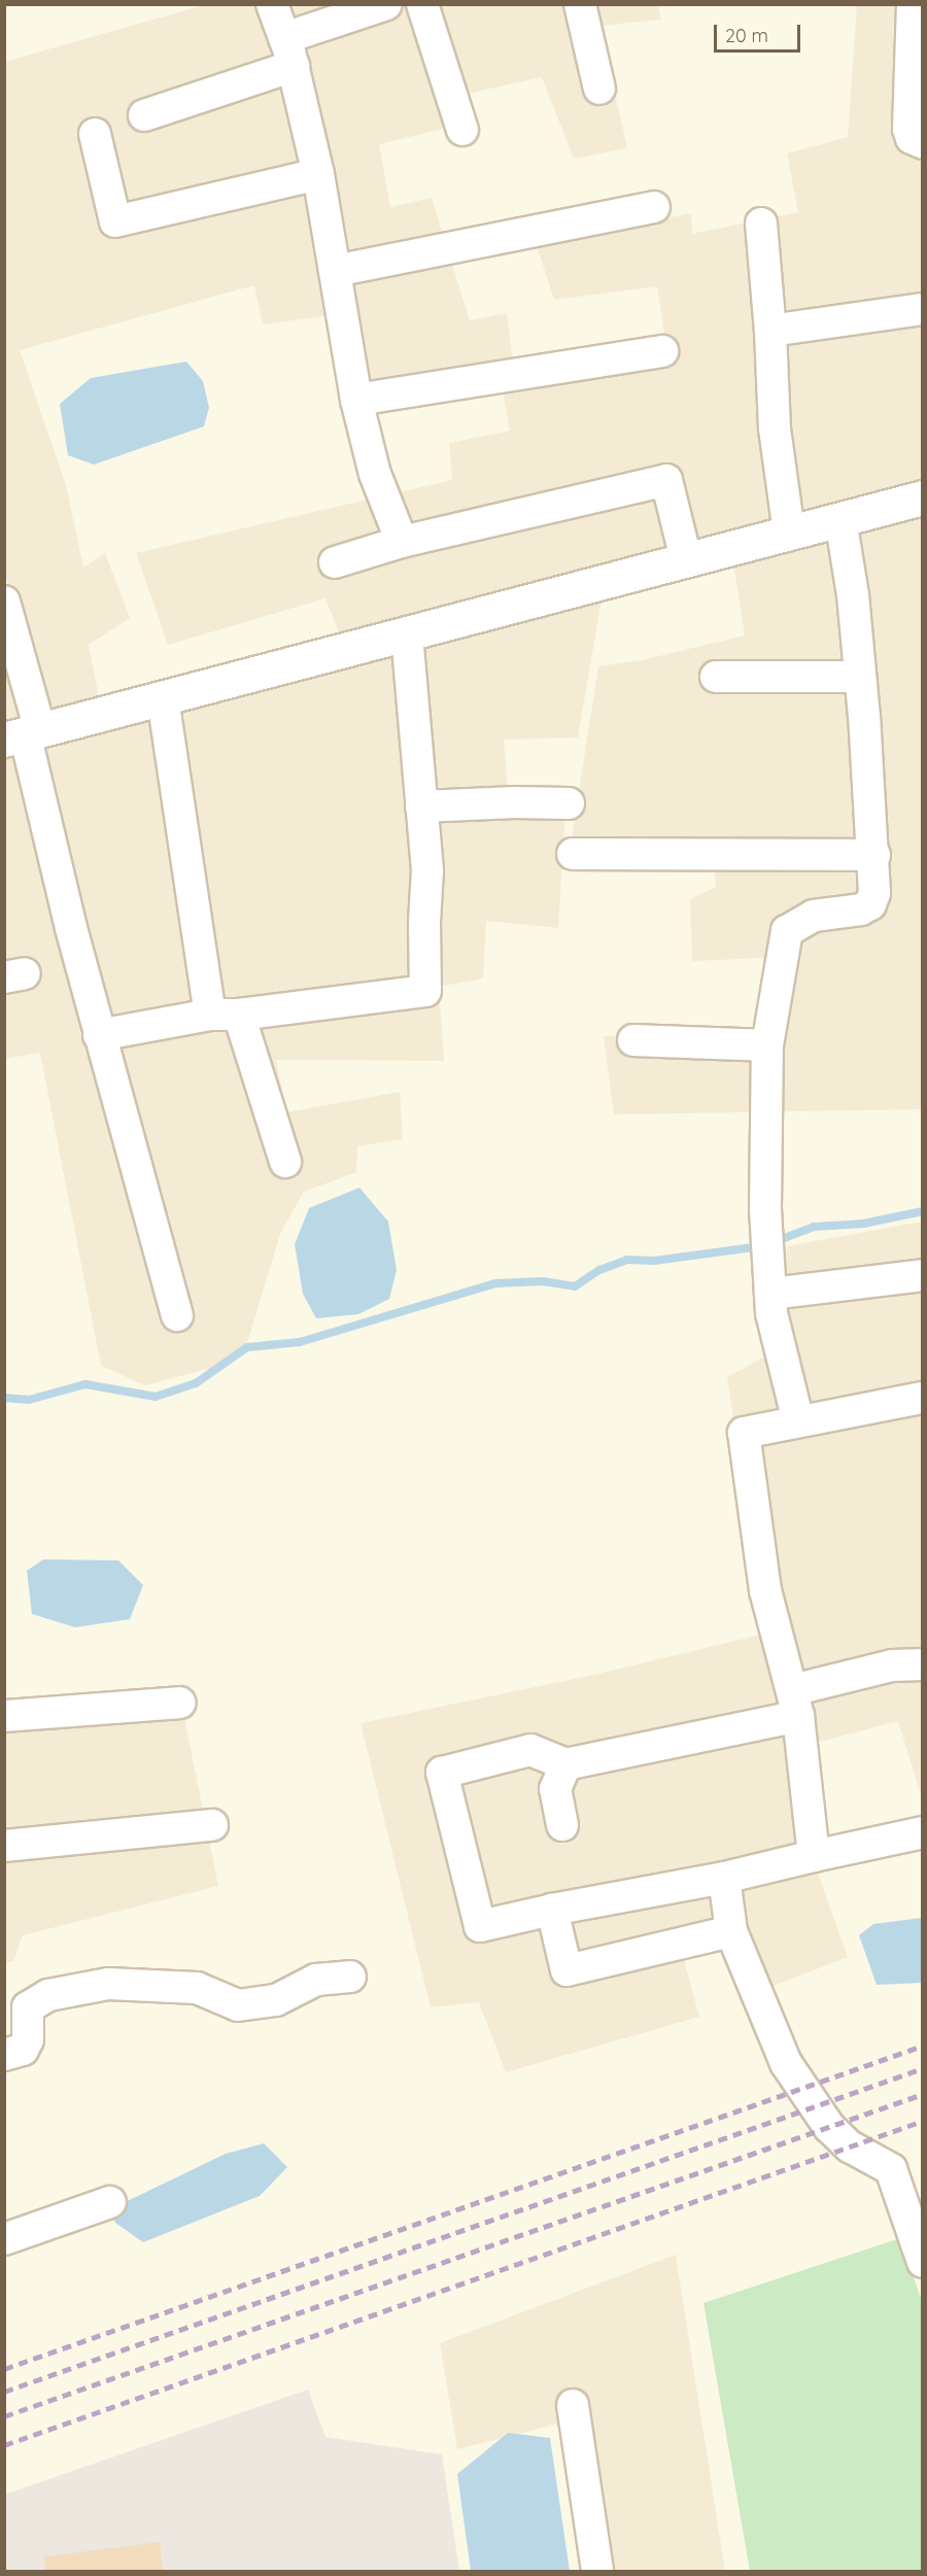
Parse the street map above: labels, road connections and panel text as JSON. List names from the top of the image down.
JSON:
{
  "scale_bar": "20 m"
}
